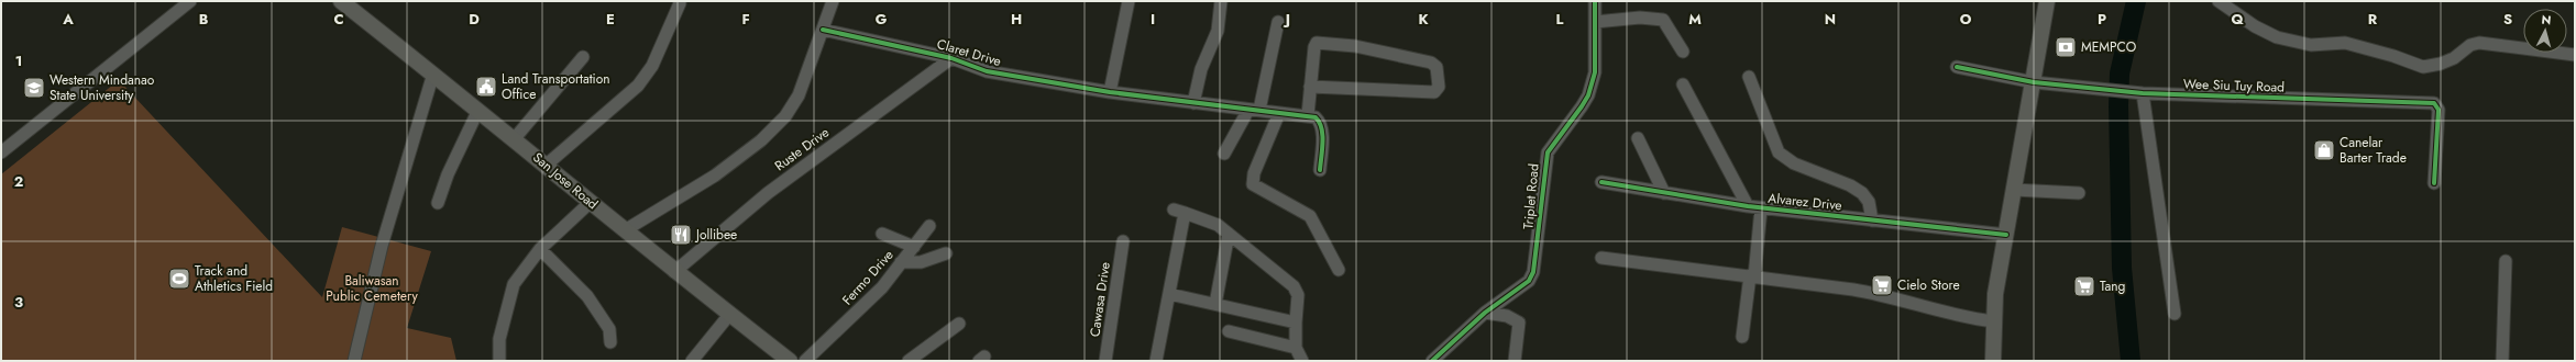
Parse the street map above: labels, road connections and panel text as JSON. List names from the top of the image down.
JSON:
{
  "streets": {
    "main road": ["San Jose Road"],
    "street": [
      "Claret Drive",
      "Wee Siu Tuy Road",
      "Ruste Drive",
      "Triplet Road",
      "Alvarez Drive",
      "Fermo Drive",
      "Cawasa Drive"
    ]
  },
  "crossings": [
    ["Claret Drive", "Ruste Drive"],
    ["Ruste Drive", "San Jose Road"]
  ],
  "parks": ["Baliwasan Public Cemetery"],
  "places": {
    "bank": ["MEMPCO"],
    "public building": ["Land Transportation Office"],
    "school or university": ["Western Mindanao State University"],
    "shop": ["Canelar Barter Trade"],
    "restaurant": ["Jollibee"],
    "sports": ["Track and Athletics Field"],
    "supermarket": ["Cielo Store", "Tang"]
  },
  "north": "top",
  "grid": {
    "columns": [
      "A",
      "B",
      "C",
      "D",
      "E",
      "F",
      "G",
      "H",
      "I",
      "J",
      "K",
      "L",
      "M",
      "N",
      "O",
      "P",
      "Q",
      "R",
      "S"
    ],
    "rows": ["1", "2", "3"]
  }
}
